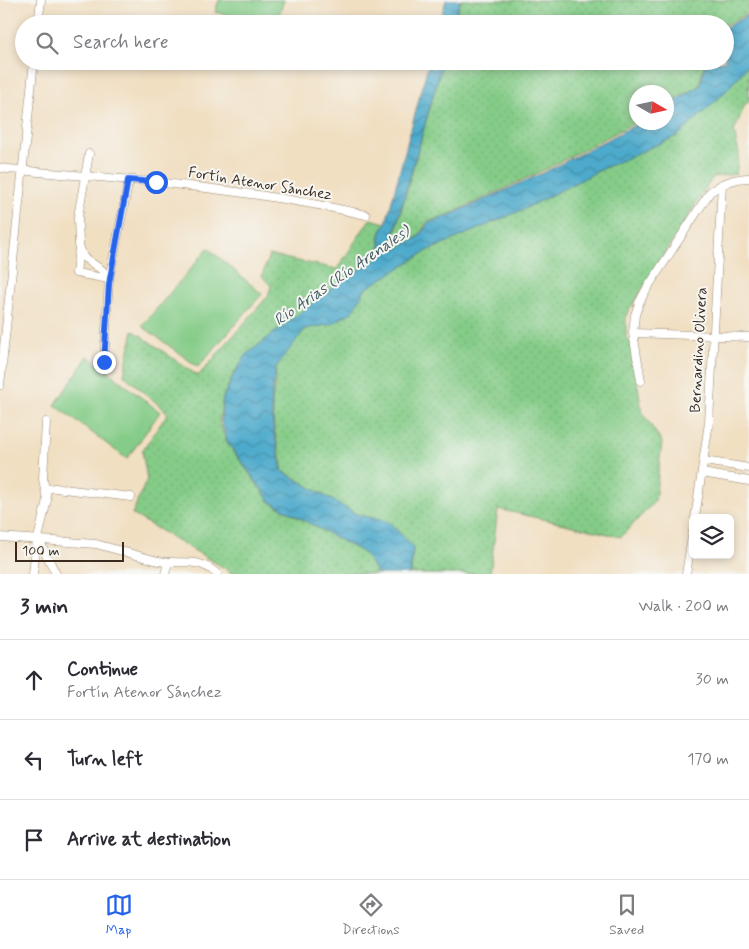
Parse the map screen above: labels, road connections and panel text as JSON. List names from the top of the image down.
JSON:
{
  "streets": {
    "street": ["Fortín Atenor Sánchez", "Bernardino Olivera"]
  },
  "water": ["Río Arias (Río Arenales)"],
  "scale_bar": "100 m",
  "north": "right",
  "page": {
    "search": "Search here",
    "scale": "100 m",
    "heading": ["3 min", "Walk · 200 m"],
    "list": [
      ["Continue", "Fortín Atenor Sánchez", "30 m"],
      ["Turn left", "170 m"],
      "Arrive at destination"
    ],
    "nav": ["Map", "Directions", "Saved"]
  }
}
